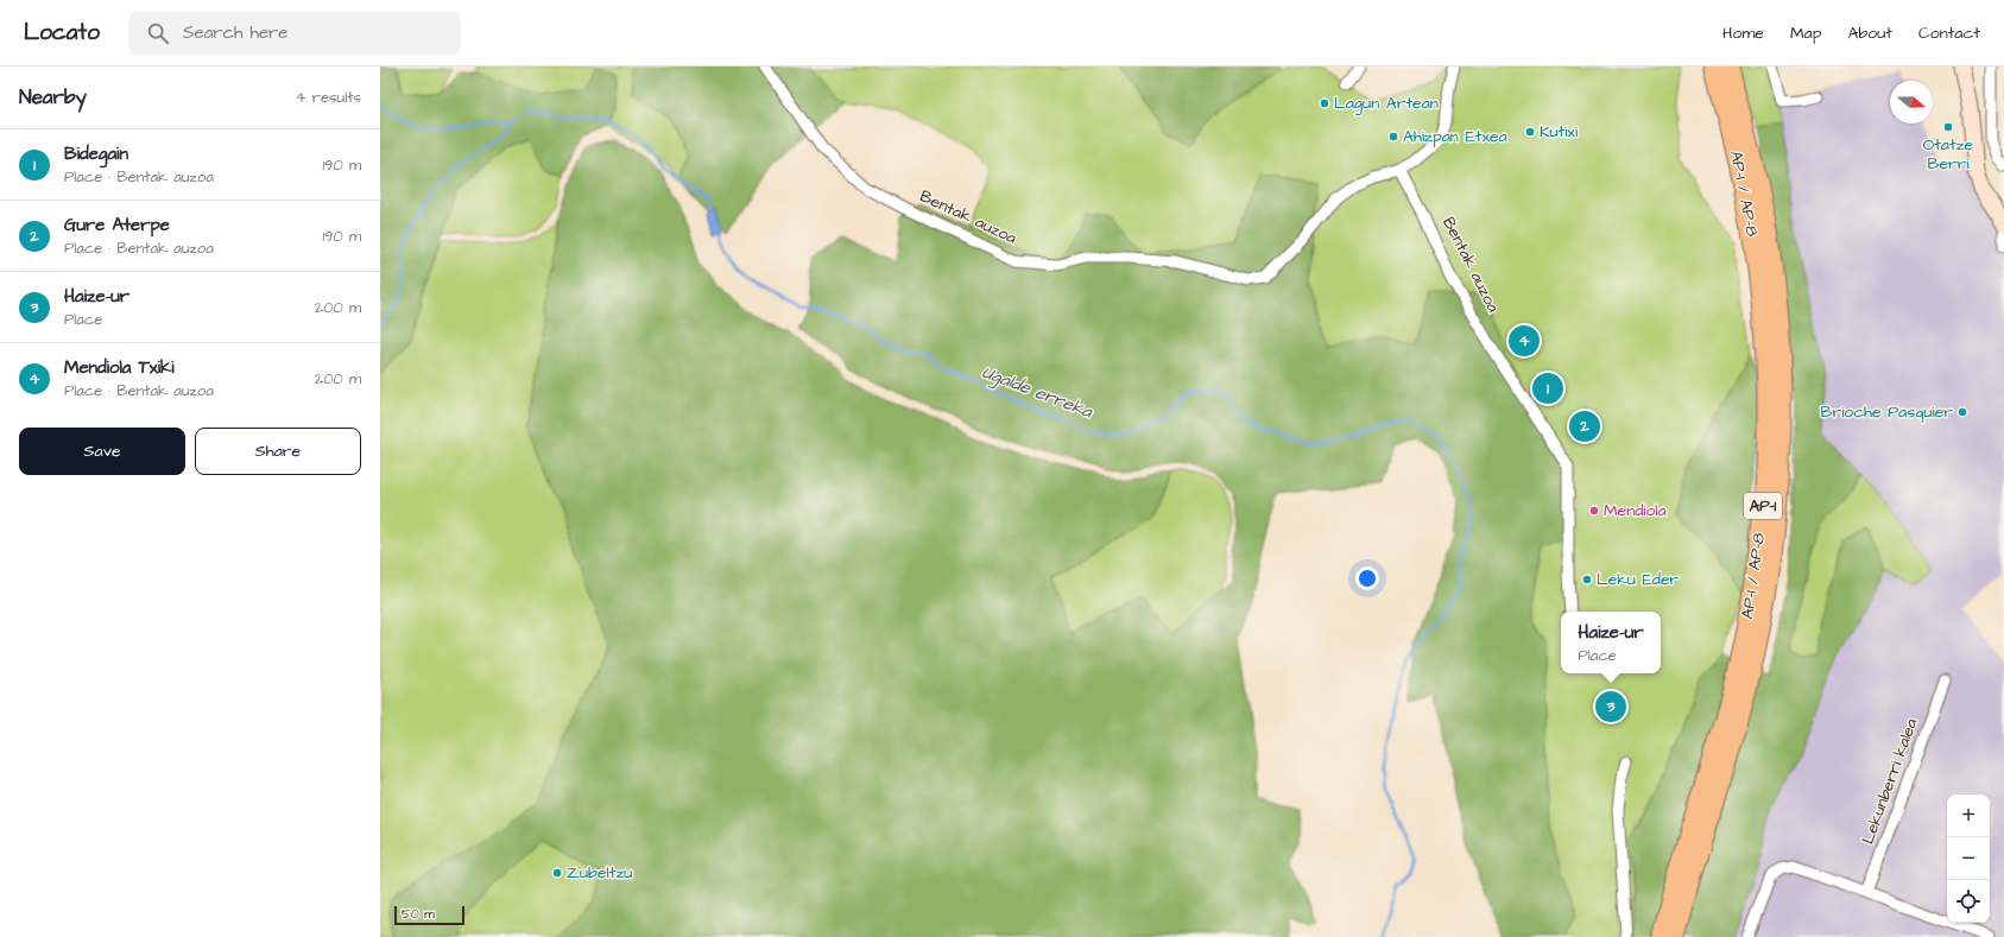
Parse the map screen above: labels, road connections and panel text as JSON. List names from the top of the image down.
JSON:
{
  "streets": {
    "highway": ["AP-1 / AP-8", "AP-1"],
    "street": ["Bentak auzoa", "Lekunberri kalea"]
  },
  "water": ["Ugalde erreka"],
  "places": [
    "Lagun Artean",
    "Otatze Berri",
    "Kutixi",
    "Ahizpan Etxea",
    "Brioche Pasquier",
    "Mendiola",
    "Leku Eder",
    "Zubeltzu"
  ],
  "scale_bar": "50 m",
  "north": "right",
  "page": {
    "header": "Locato",
    "search": "Search here",
    "nav": [
      "Home",
      "Map",
      "About",
      "Contact"
    ],
    "heading": ["Nearby", "4 results"],
    "list": [
      {
        "mark": "1",
        "name": "Bidegain",
        "note": "Place · Bentak auzoa",
        "value": "190 m"
      },
      {
        "mark": "2",
        "name": "Gure Aterpe",
        "note": "Place · Bentak auzoa",
        "value": "190 m"
      },
      {
        "mark": "3",
        "name": "Haize-ur",
        "note": "Place",
        "value": "200 m"
      },
      {
        "mark": "4",
        "name": "Mendiola Txiki",
        "note": "Place · Bentak auzoa",
        "value": "200 m"
      }
    ],
    "pins": [
      "4",
      "1",
      "2",
      "3"
    ],
    "buttons": ["Save", "Share"],
    "popup": ["Haize-ur", "Place"],
    "map_buttons": ["+", "−"],
    "scale": "50 m"
  }
}
